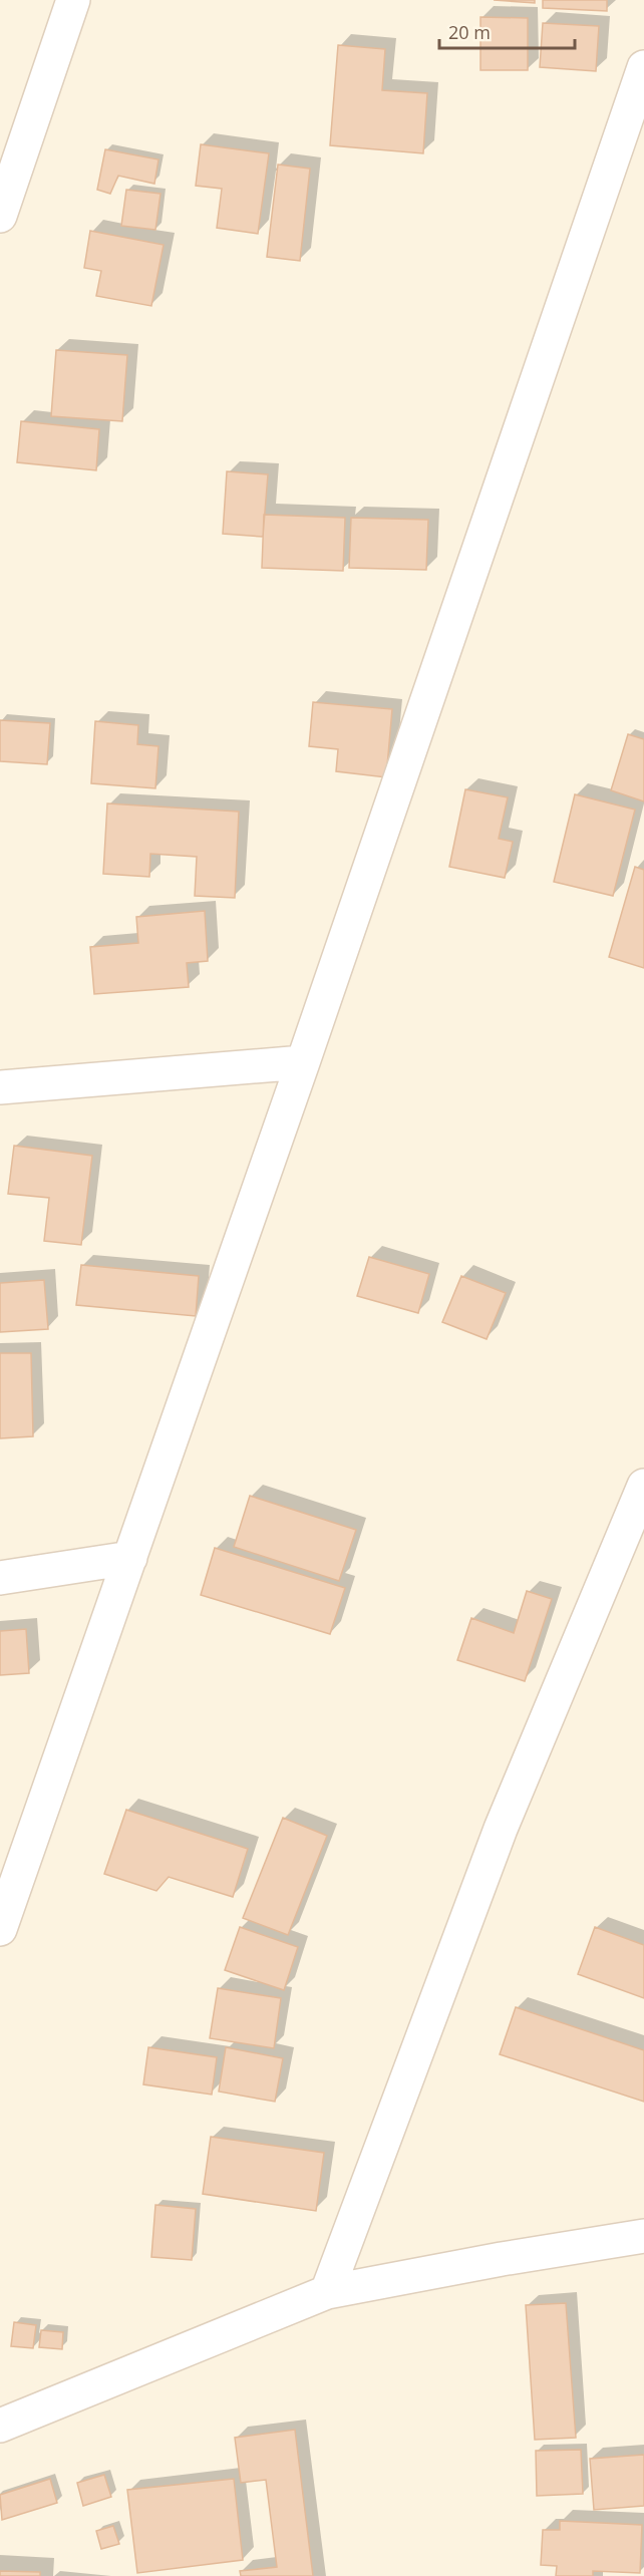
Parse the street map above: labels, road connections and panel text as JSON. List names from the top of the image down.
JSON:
{
  "scale_bar": "20 m"
}
